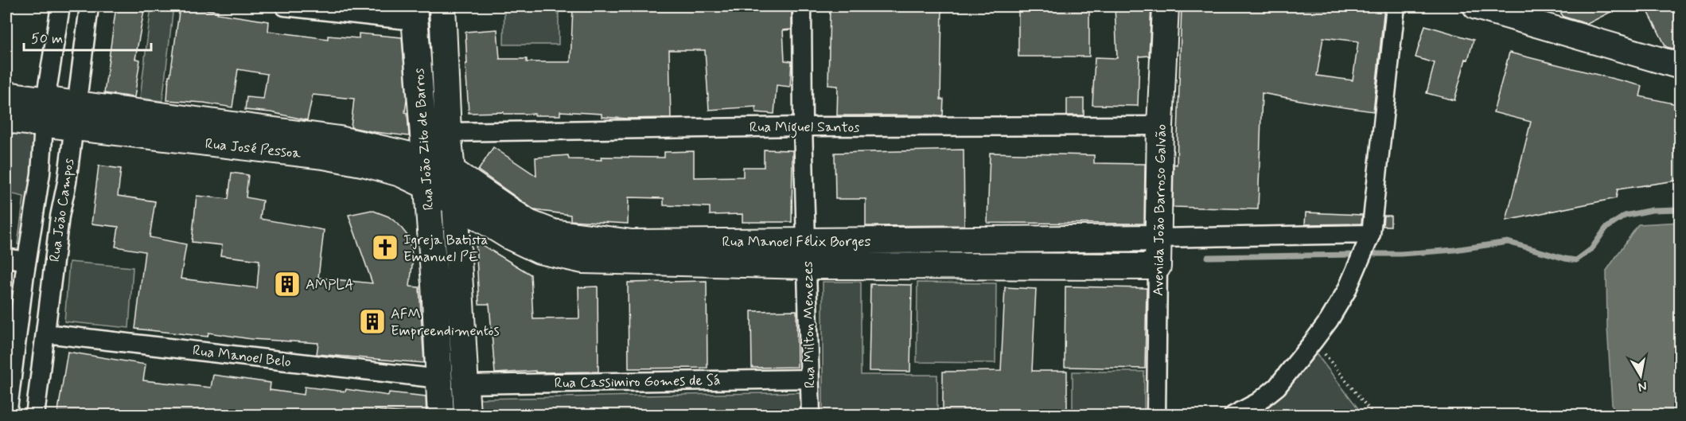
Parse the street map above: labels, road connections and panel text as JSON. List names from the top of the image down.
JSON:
{
  "streets": {
    "street": [
      "Rua Miguel Santos",
      "Rua João Zito de Barros",
      "Rua José Pessoa",
      "Rua João Campos",
      "Avenida João Barroso Galvão",
      "Rua Manoel Félix Borges",
      "Rua Milton Menezes",
      "Rua Manoel Belo",
      "Rua Cassimiro Gomes de Sá"
    ]
  },
  "crossings": [
    ["Rua Miguel Santos", "Rua João Zito de Barros"],
    ["Rua Miguel Santos", "Avenida João Barroso Galvão"],
    ["Rua Miguel Santos", "Rua Milton Menezes"],
    ["Rua João Zito de Barros", "Rua José Pessoa"],
    ["Rua João Zito de Barros", "Rua Manoel Félix Borges"],
    ["Rua João Zito de Barros", "Rua Manoel Belo"],
    ["Rua João Zito de Barros", "Rua Cassimiro Gomes de Sá"],
    ["Rua José Pessoa", "Rua João Campos"],
    ["Rua José Pessoa", "Rua Manoel Félix Borges"],
    ["Rua João Campos", "Rua Manoel Belo"],
    ["Avenida João Barroso Galvão", "Rua Manoel Félix Borges"],
    ["Rua Manoel Félix Borges", "Rua Milton Menezes"],
    ["Rua Milton Menezes", "Rua Cassimiro Gomes de Sá"]
  ],
  "places": {
    "church": ["Igreja Batista Emanuel PE"],
    "building": ["AMPLA", "AFM Empreendimentos"]
  },
  "scale_bar": "50 m",
  "north": "bottom"
}
